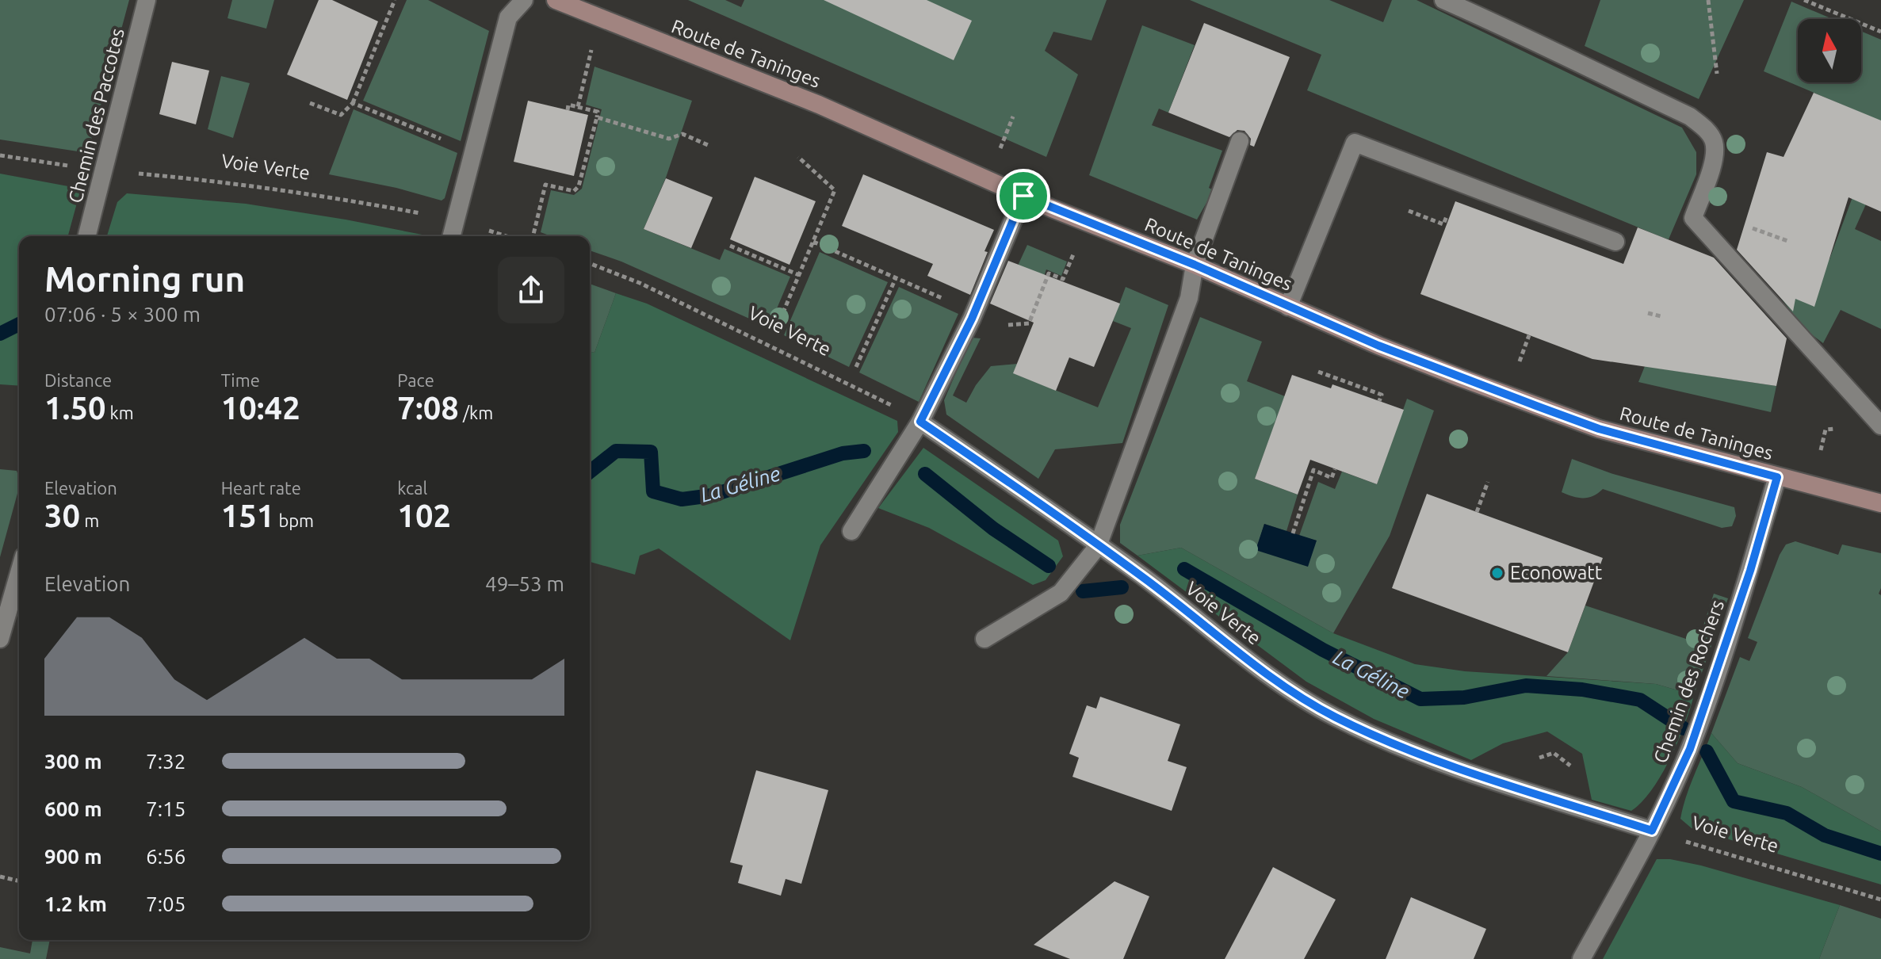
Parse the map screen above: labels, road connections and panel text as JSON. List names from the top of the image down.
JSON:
{
  "streets": {
    "main road": ["Route de Taninges"],
    "street": ["Chemin des Paccotes", "Voie Verte", "Chemin des Rochers"]
  },
  "crossings": [
    ["Route de Taninges", "Chemin des Rochers"],
    ["Chemin des Paccotes", "Voie Verte"],
    ["Voie Verte", "Chemin des Rochers"]
  ],
  "water": ["La Géline"],
  "places": ["Econowatt"],
  "north": "top",
  "page": {
    "heading": ["Morning run", "07:06 · 5 × 300 m"],
    "stats": [
      ["Distance", "1.50 km"],
      ["Time", "10:42"],
      ["Pace", "7:08 /km"],
      ["Elevation", "30 m"],
      ["Heart rate", "151 bpm"],
      ["kcal", "102"]
    ],
    "chart": ["Elevation", "49–53 m"],
    "list": [
      {
        "name": "300 m",
        "note": "7:32"
      },
      {
        "name": "600 m",
        "note": "7:15"
      },
      {
        "name": "900 m",
        "note": "6:56"
      },
      {
        "name": "1.2 km",
        "note": "7:05"
      }
    ]
  }
}
